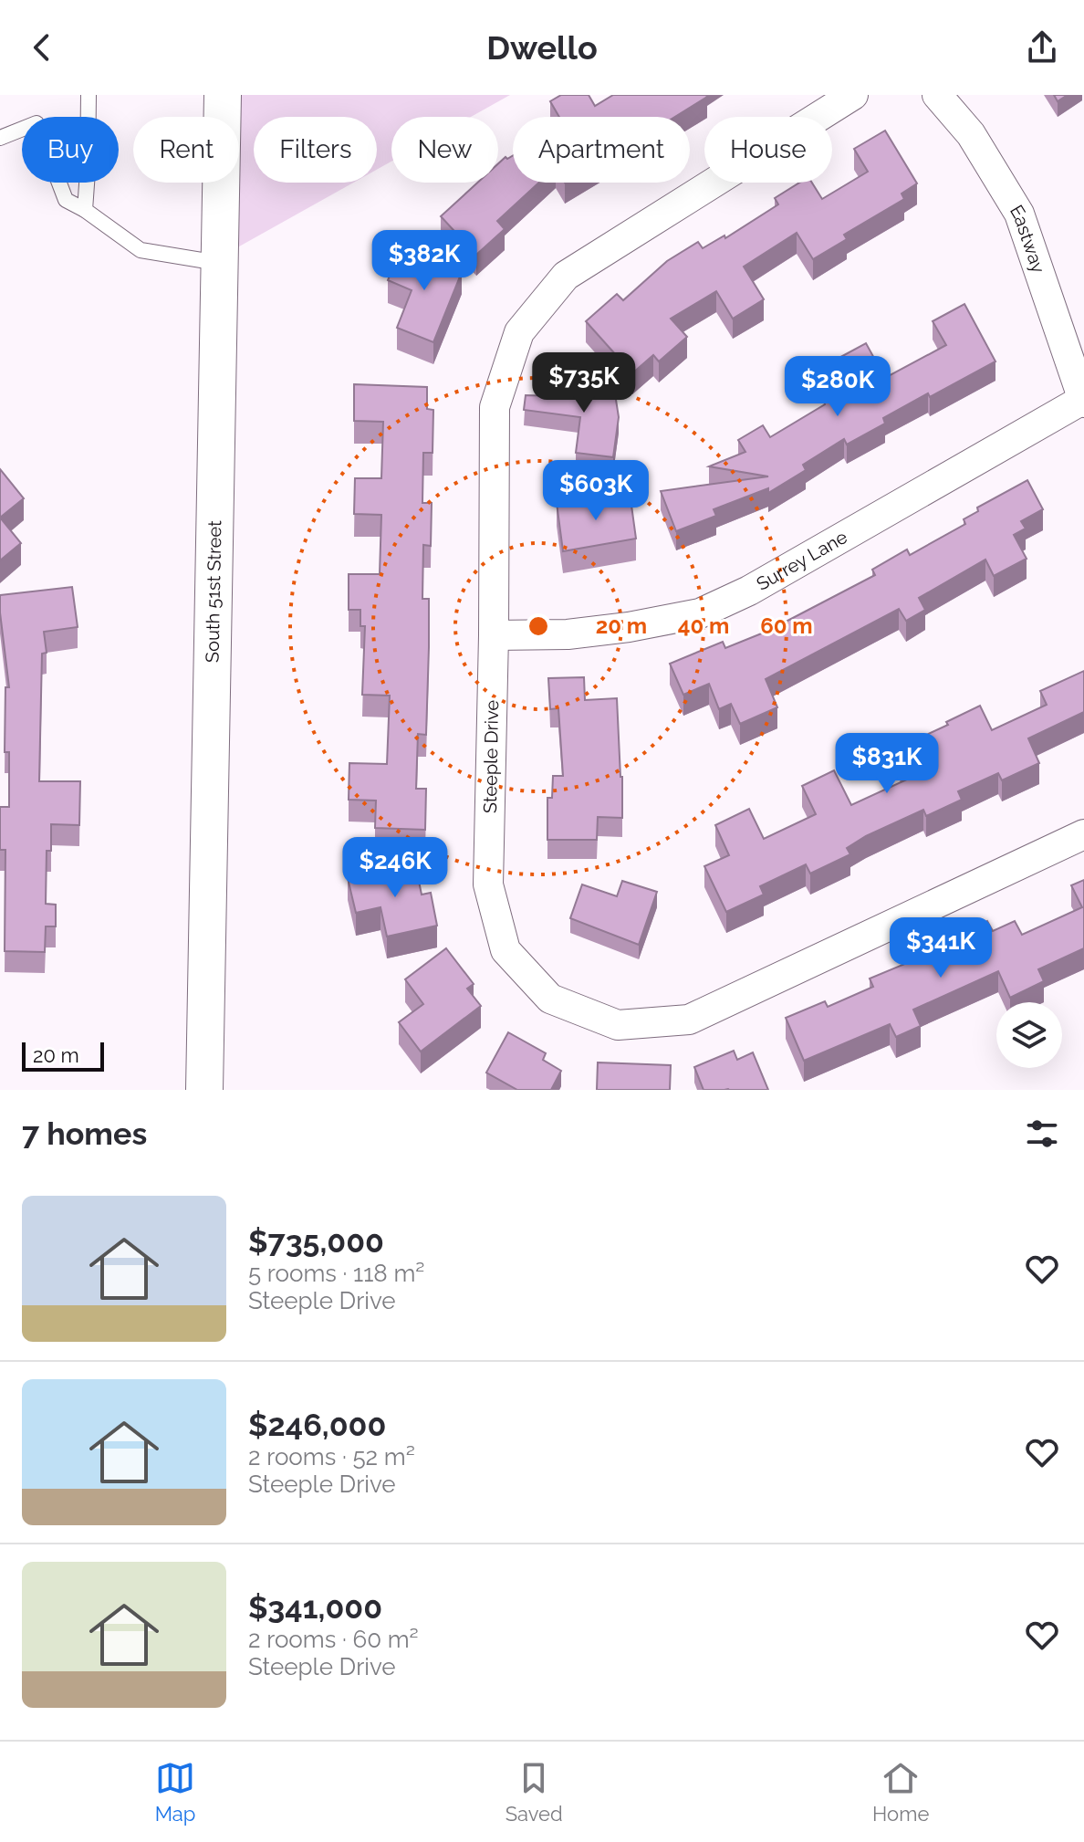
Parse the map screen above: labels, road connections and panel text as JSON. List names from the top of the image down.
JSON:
{
  "streets": {
    "street": [
      "Eastway",
      "Surrey Lane",
      "South 51st Street",
      "Steeple Drive"
    ]
  },
  "crossings": [
    ["Eastway", "Surrey Lane"],
    ["Surrey Lane", "Steeple Drive"]
  ],
  "scale_bar": "20 m",
  "page": {
    "header": "Dwello",
    "chip": [
      "Buy",
      "Rent",
      "Filters",
      "New",
      "Apartment",
      "House"
    ],
    "price": [
      "$382K",
      "$735K",
      "$280K",
      "$603K",
      "$831K",
      "$246K",
      "$341K"
    ],
    "scale": "20 m",
    "heading": "7 homes",
    "list": [
      {
        "name": "$735,000",
        "note": "5 rooms · 118 m² · Steeple Drive"
      },
      {
        "name": "$246,000",
        "note": "2 rooms · 52 m² · Steeple Drive"
      },
      {
        "name": "$341,000",
        "note": "2 rooms · 60 m² · Steeple Drive"
      }
    ],
    "tabs": ["Map", "Saved", "Home"]
  },
  "rings": ["20 m", "40 m", "60 m"]
}
